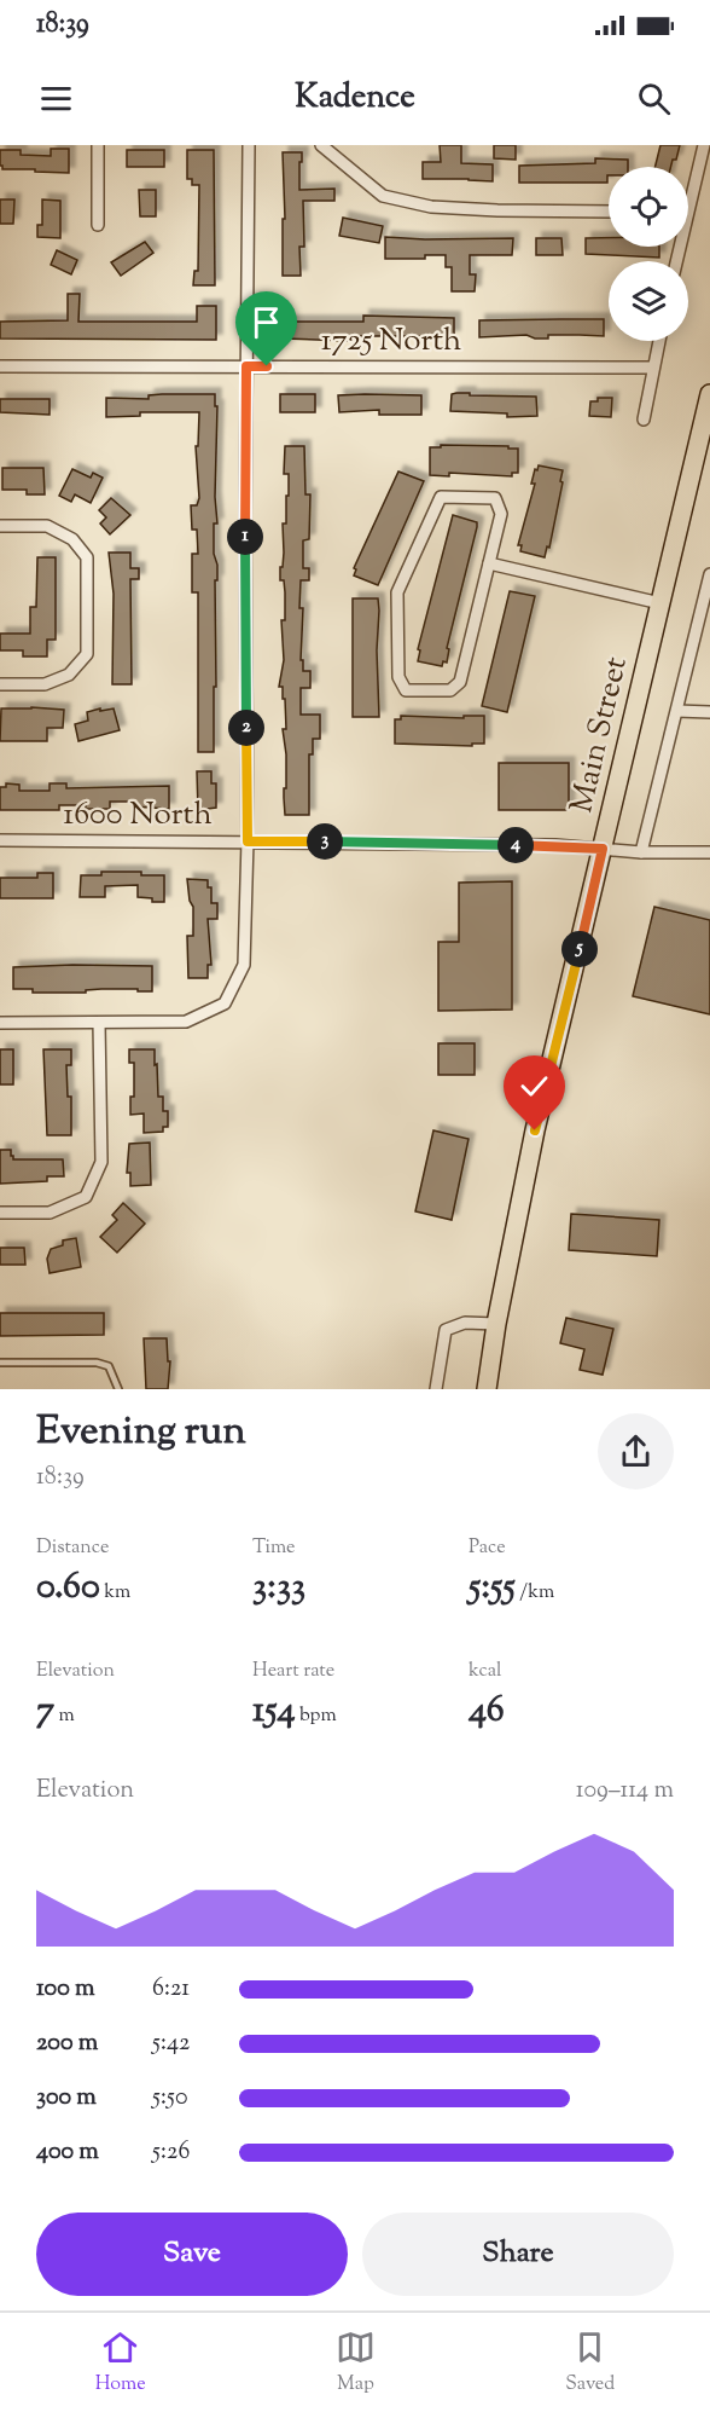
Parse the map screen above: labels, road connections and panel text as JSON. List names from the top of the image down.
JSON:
{
  "streets": {
    "main road": ["Main Street"],
    "street": ["1725 North", "1600 North"]
  },
  "crossings": [
    ["Main Street", "1600 North"]
  ],
  "page": {
    "status": "18:39",
    "header": "Kadence",
    "pins": [
      "1",
      "2",
      "3",
      "4",
      "5"
    ],
    "heading": ["Evening run", "18:39"],
    "stats": [
      ["Distance", "0.60 km"],
      ["Time", "3:33"],
      ["Pace", "5:55 /km"],
      ["Elevation", "7 m"],
      ["Heart rate", "154 bpm"],
      ["kcal", "46"]
    ],
    "chart": ["Elevation", "109–114 m"],
    "list": [
      {
        "name": "100 m",
        "note": "6:21"
      },
      {
        "name": "200 m",
        "note": "5:42"
      },
      {
        "name": "300 m",
        "note": "5:50"
      },
      {
        "name": "400 m",
        "note": "5:26"
      }
    ],
    "buttons": ["Save", "Share"],
    "tabs": ["Home", "Map", "Saved"]
  }
}
